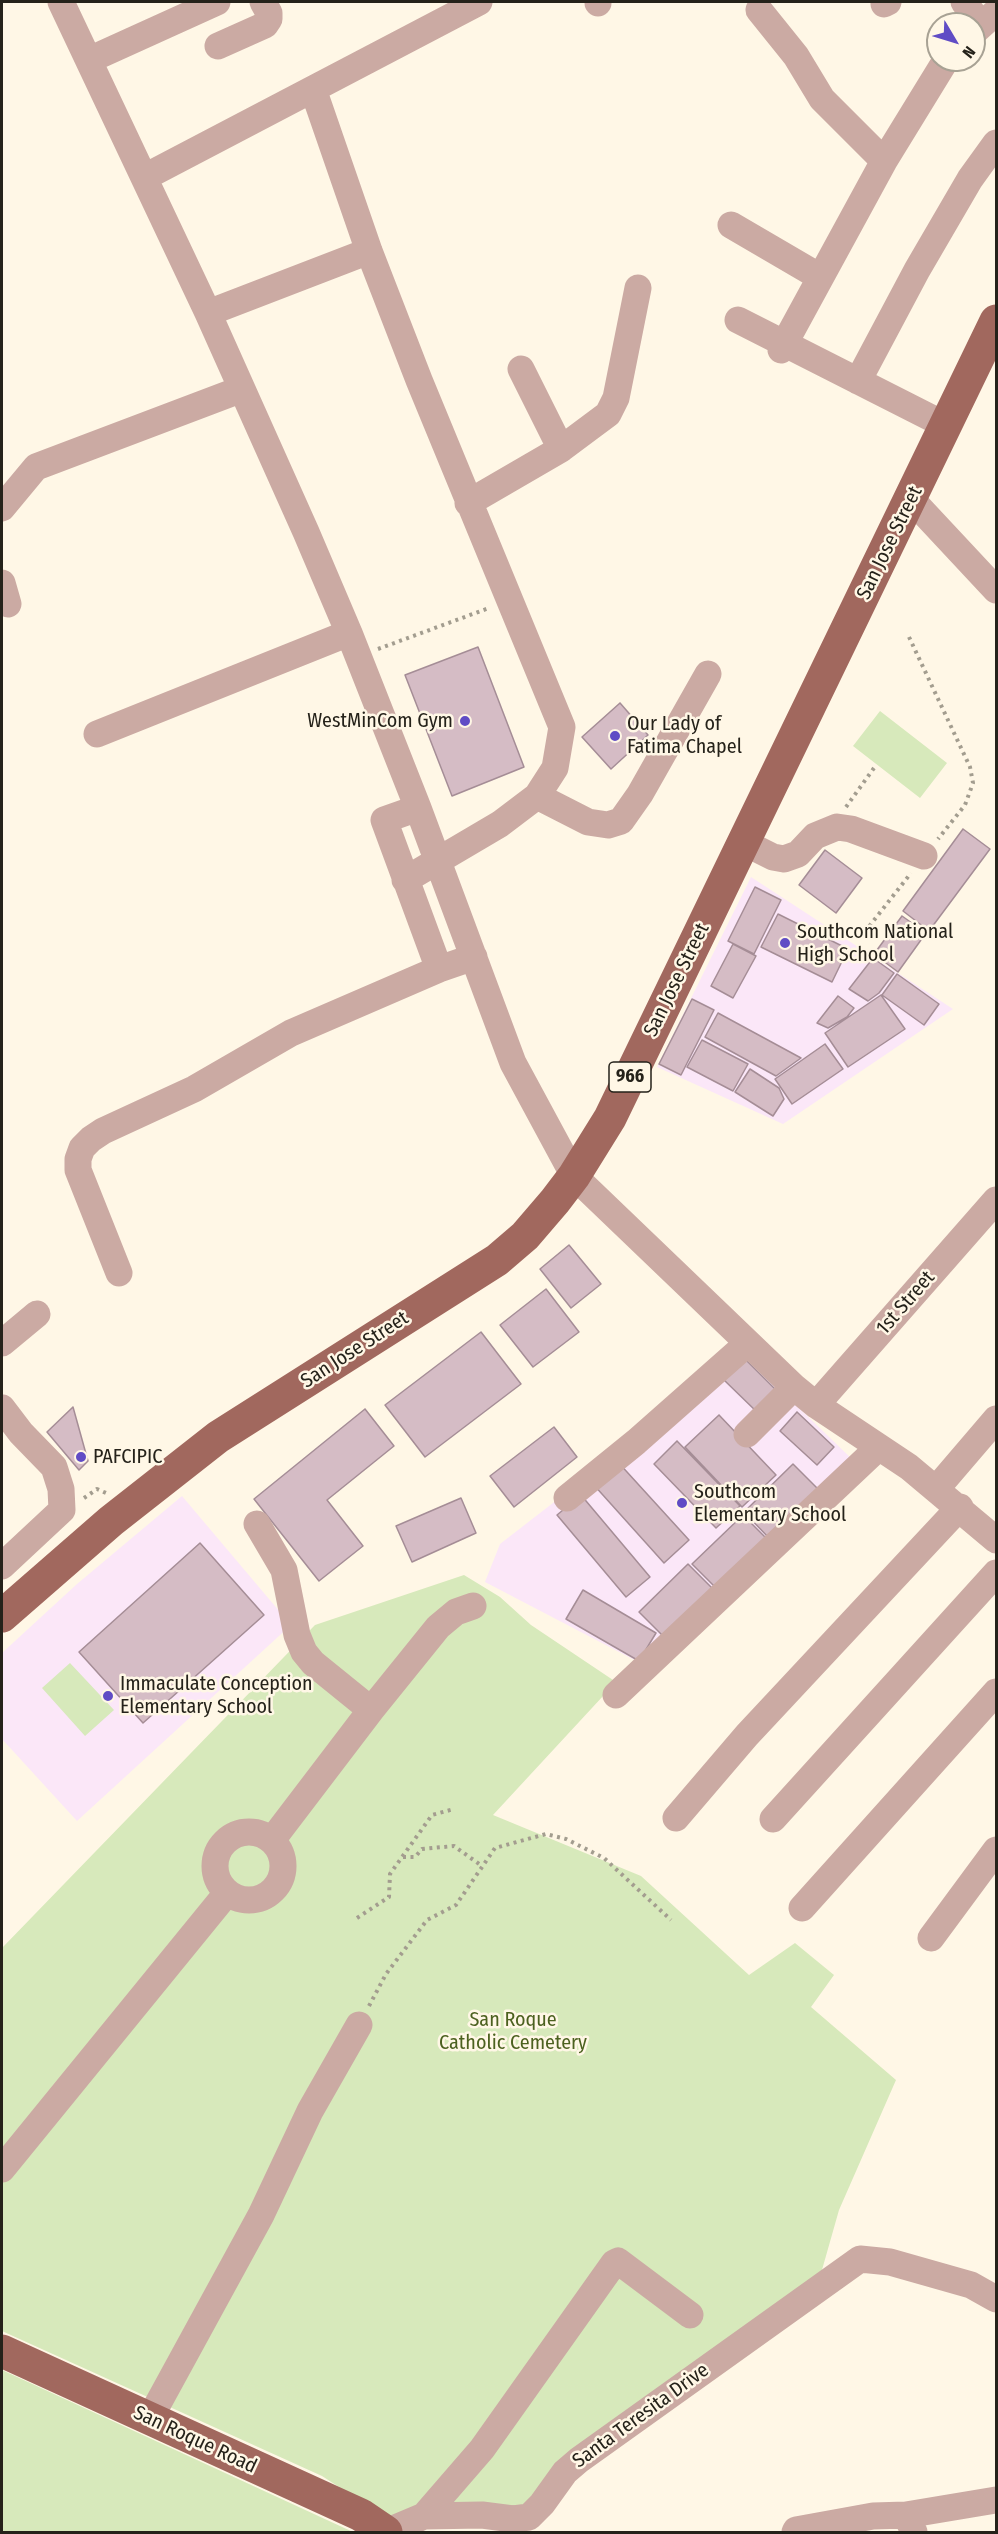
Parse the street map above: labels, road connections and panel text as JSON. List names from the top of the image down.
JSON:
{
  "streets": {
    "main road": ["San Jose Street", "966", "San Roque Road"],
    "street": ["1st Street", "Santa Teresita Drive"]
  },
  "crossings": [
    ["Santa Teresita Drive", "San Roque Road"]
  ],
  "parks": ["San Roque Catholic Cemetery"],
  "places": [
    "WestMinCom Gym",
    "Our Lady of Fatima Chapel",
    "Southcom National High School",
    "PAFCIPIC",
    "Southcom Elementary School",
    "Immaculate Conception Elementary School"
  ],
  "north": "bottom right"
}
